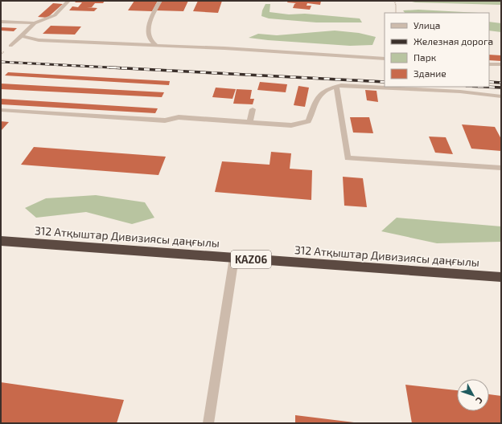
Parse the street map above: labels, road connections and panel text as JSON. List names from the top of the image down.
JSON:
{
  "streets": {
    "highway": ["312 Атқыштар Дивизиясы даңғылы", "KАZ06"]
  },
  "legend": [
    "Улица",
    "Железная дорога",
    "Парк",
    "Здание"
  ],
  "north": "bottom right"
}
